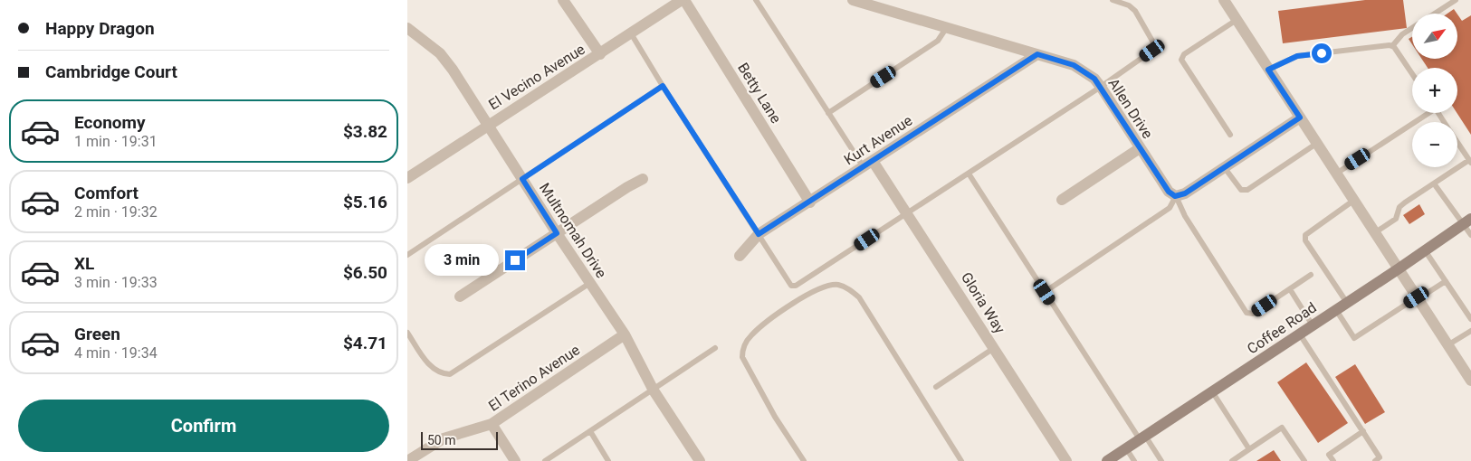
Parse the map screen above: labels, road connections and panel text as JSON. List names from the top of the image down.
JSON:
{
  "streets": {
    "main road": ["Coffee Road"],
    "street": [
      "El Vecino Avenue",
      "Betty Lane",
      "Allen Drive",
      "Kurt Avenue",
      "Multnomah Drive",
      "Gloria Way",
      "El Terino Avenue"
    ]
  },
  "crossings": [
    ["El Vecino Avenue", "Betty Lane"],
    ["El Vecino Avenue", "Multnomah Drive"],
    ["Betty Lane", "Kurt Avenue"],
    ["Allen Drive", "Kurt Avenue"],
    ["Kurt Avenue", "Gloria Way"],
    ["Multnomah Drive", "El Terino Avenue"]
  ],
  "scale_bar": "50 m",
  "north": "top right",
  "page": {
    "banner": ["Happy Dragon", "Cambridge Court"],
    "map_buttons": ["+", "−"],
    "list": [
      {
        "name": "Economy",
        "note": "1 min · 19:31",
        "value": "$3.82"
      },
      {
        "name": "Comfort",
        "note": "2 min · 19:32",
        "value": "$5.16"
      },
      {
        "name": "XL",
        "note": "3 min · 19:33",
        "value": "$6.50"
      },
      {
        "name": "Green",
        "note": "4 min · 19:34",
        "value": "$4.71"
      }
    ],
    "bubble": "3 min",
    "buttons": "Confirm",
    "scale": "50 m"
  }
}
